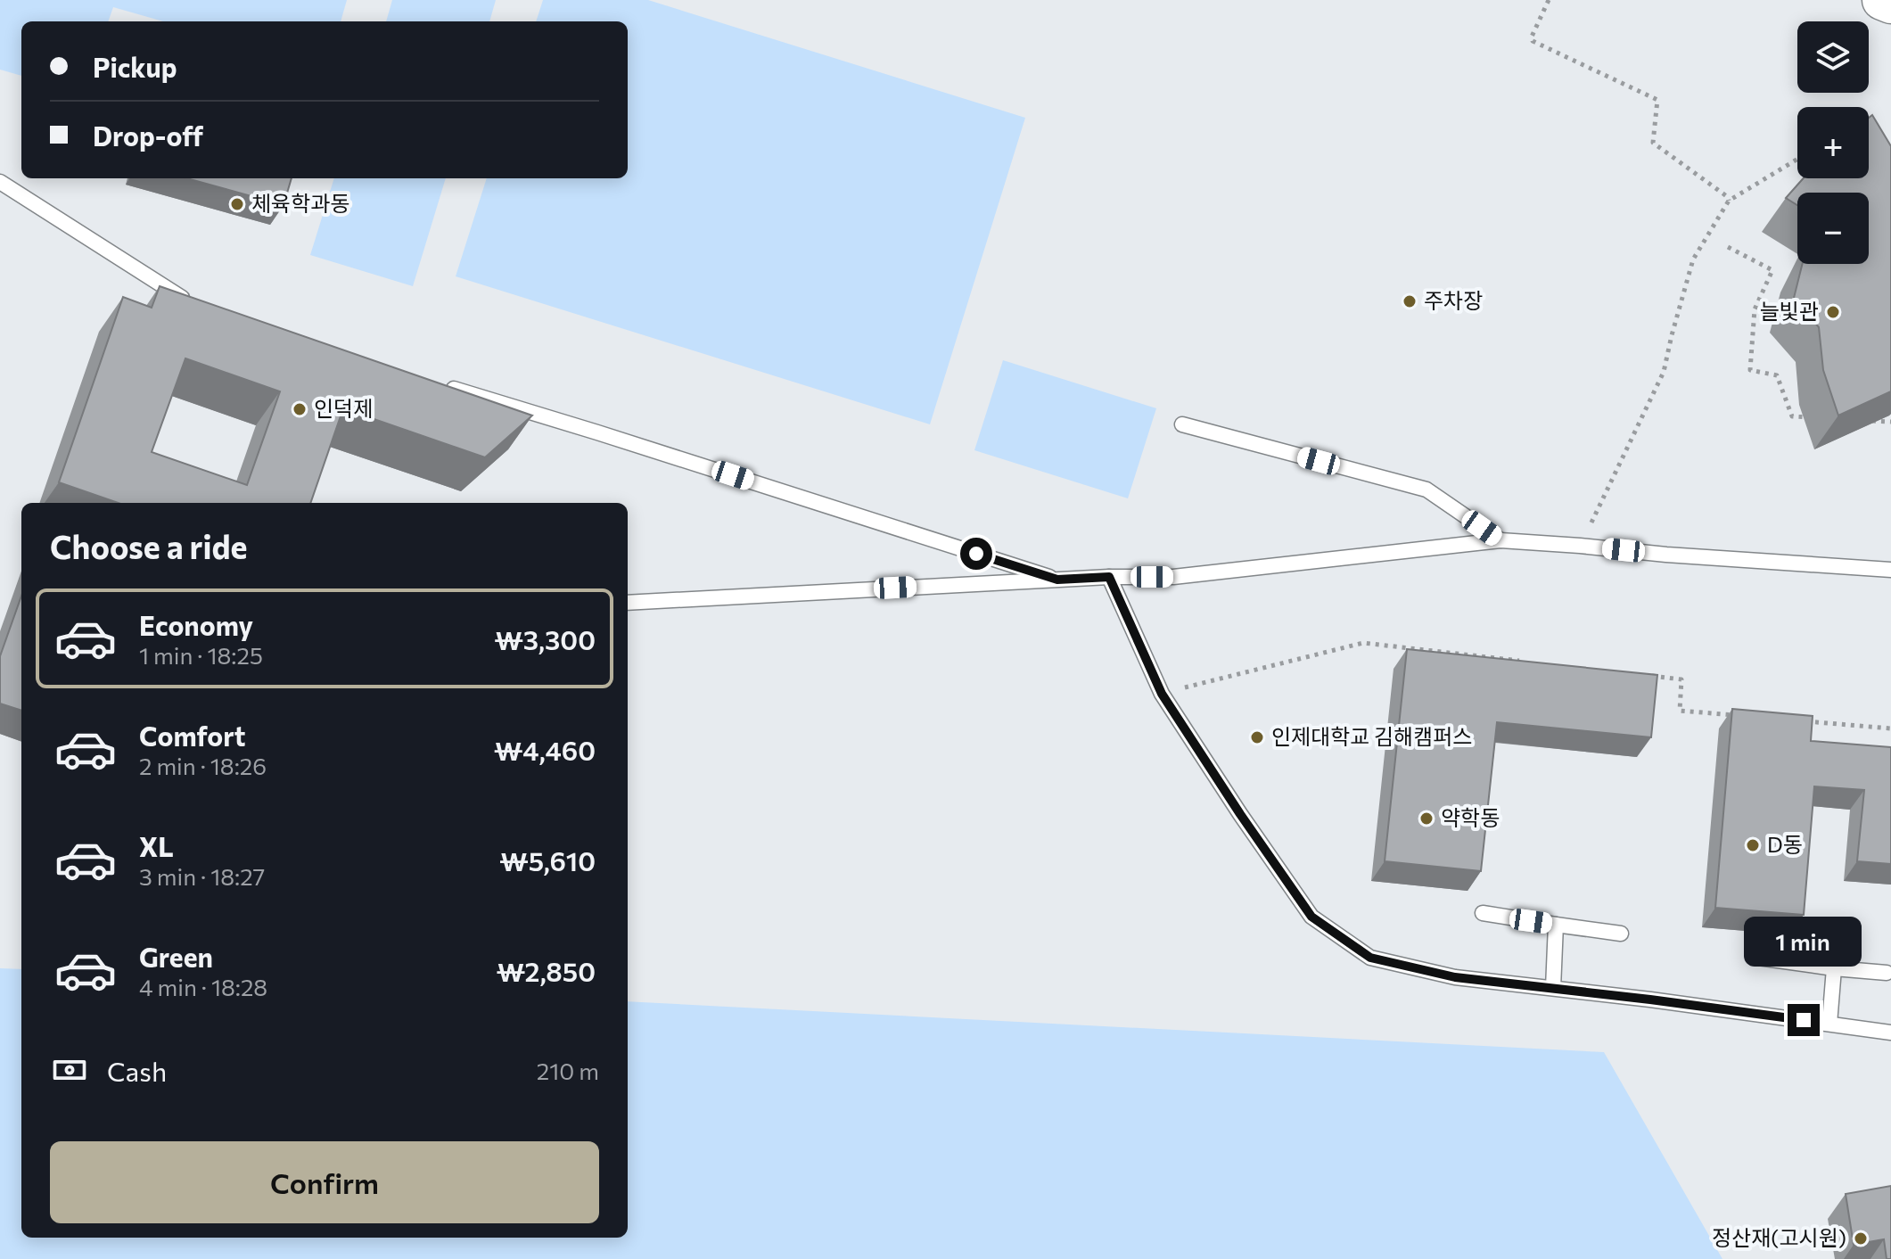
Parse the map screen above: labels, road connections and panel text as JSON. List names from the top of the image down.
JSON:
{
  "places": [
    "체육학과동",
    "주차장",
    "늘빛관",
    "인덕제",
    "인제대학교 김해캠퍼스",
    "약학동",
    "D동",
    "정산재(고시원)"
  ],
  "page": {
    "map_buttons": ["+", "−"],
    "banner": ["Pickup", "Drop-off"],
    "heading": "Choose a ride",
    "list": [
      {
        "name": "Economy",
        "note": "1 min · 18:25",
        "value": "₩3,300"
      },
      {
        "name": "Comfort",
        "note": "2 min · 18:26",
        "value": "₩4,460"
      },
      {
        "name": "XL",
        "note": "3 min · 18:27",
        "value": "₩5,610"
      },
      {
        "name": "Green",
        "note": "4 min · 18:28",
        "value": "₩2,850"
      }
    ],
    "bubble": "1 min",
    "pay": ["Cash", "210 m"],
    "buttons": "Confirm"
  }
}
